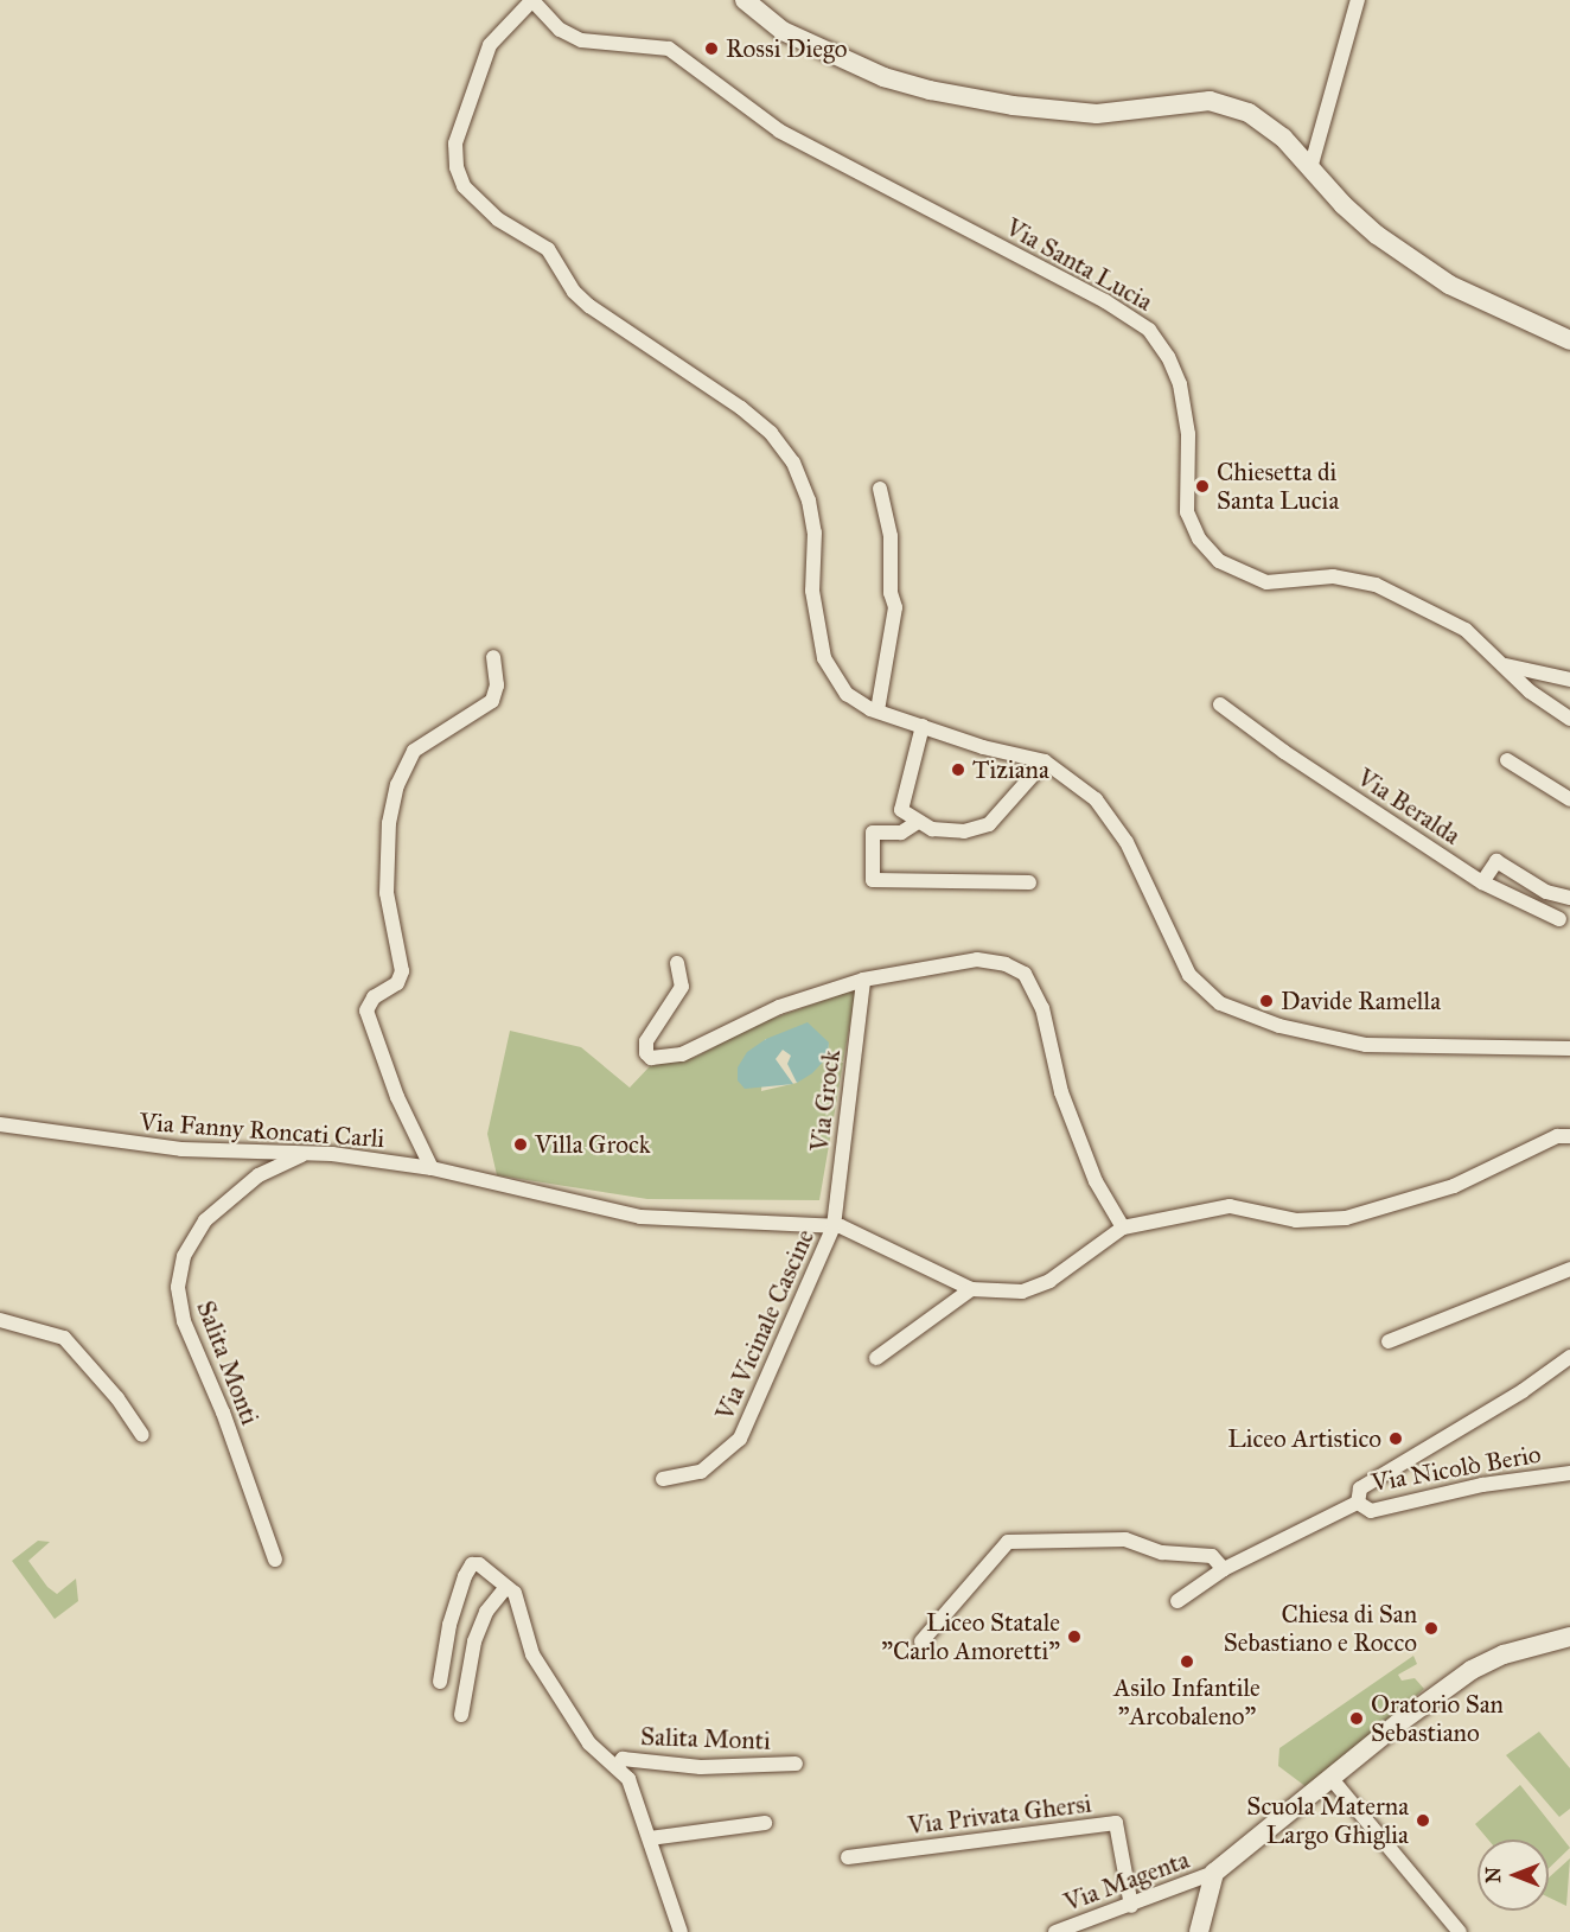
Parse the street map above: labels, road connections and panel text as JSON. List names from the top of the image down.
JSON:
{
  "streets": {
    "street": [
      "Via Santa Lucia",
      "Via Beralda",
      "Via Grock",
      "Via Fanny Roncati Carli",
      "Via Vicinale Cascine",
      "Salita Monti",
      "Via Nicolò Berio",
      "Via Privata Ghersi",
      "Via Magenta"
    ]
  },
  "crossings": [
    ["Via Grock", "Via Fanny Roncati Carli"],
    ["Via Grock", "Via Vicinale Cascine"],
    ["Via Fanny Roncati Carli", "Via Vicinale Cascine"],
    ["Via Fanny Roncati Carli", "Salita Monti"],
    ["Via Privata Ghersi", "Via Magenta"]
  ],
  "places": [
    "Rossi Diego",
    "Chiesetta di Santa Lucia",
    "Tiziana",
    "Davide Ramella",
    "Villa Grock",
    "Liceo Artistico",
    "Chiesa di San Sebastiano e Rocco",
    "Liceo Statale \"Carlo Amoretti\"",
    "Asilo Infantile \"Arcobaleno\"",
    "Oratorio San Sebastiano",
    "Scuola Materna Largo Ghiglia"
  ],
  "north": "left"
}
